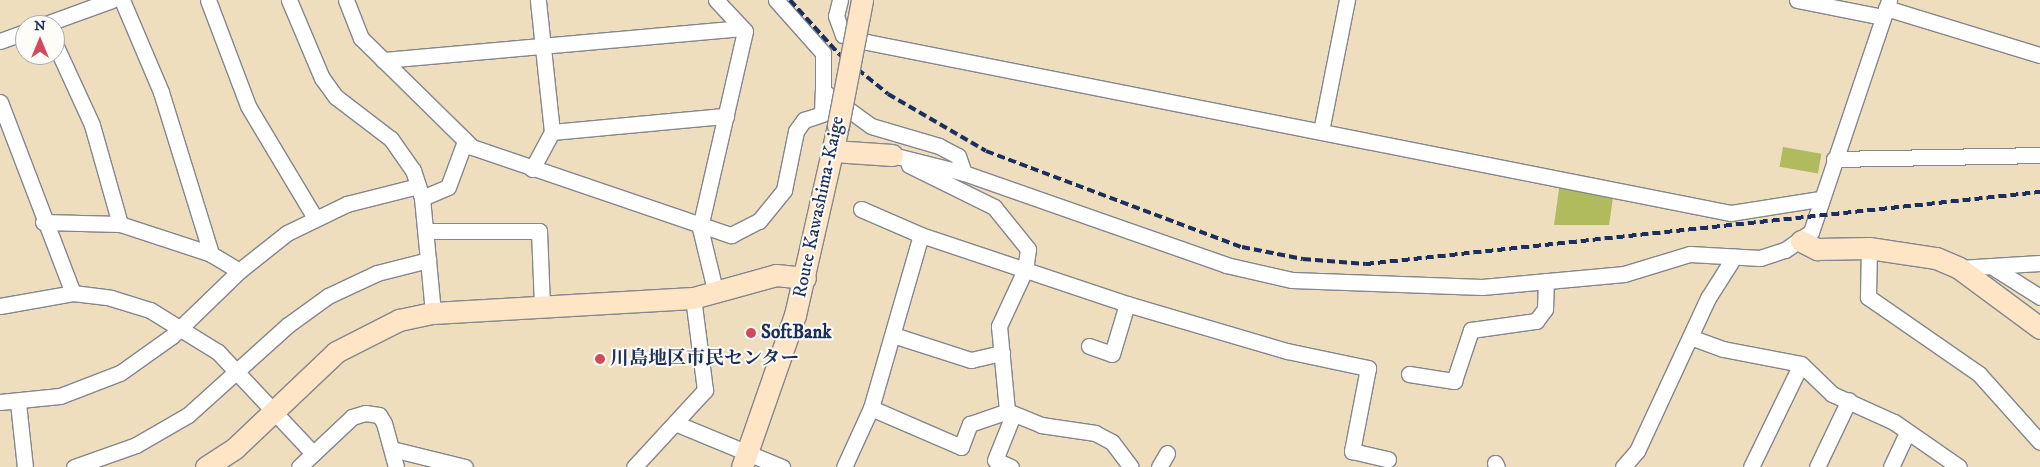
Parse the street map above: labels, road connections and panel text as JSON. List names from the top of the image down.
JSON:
{
  "streets": {
    "street": ["Route Kawashima-Kaige"]
  },
  "places": ["SoftBank", "川島地区市民センター"],
  "north": "top"
}
